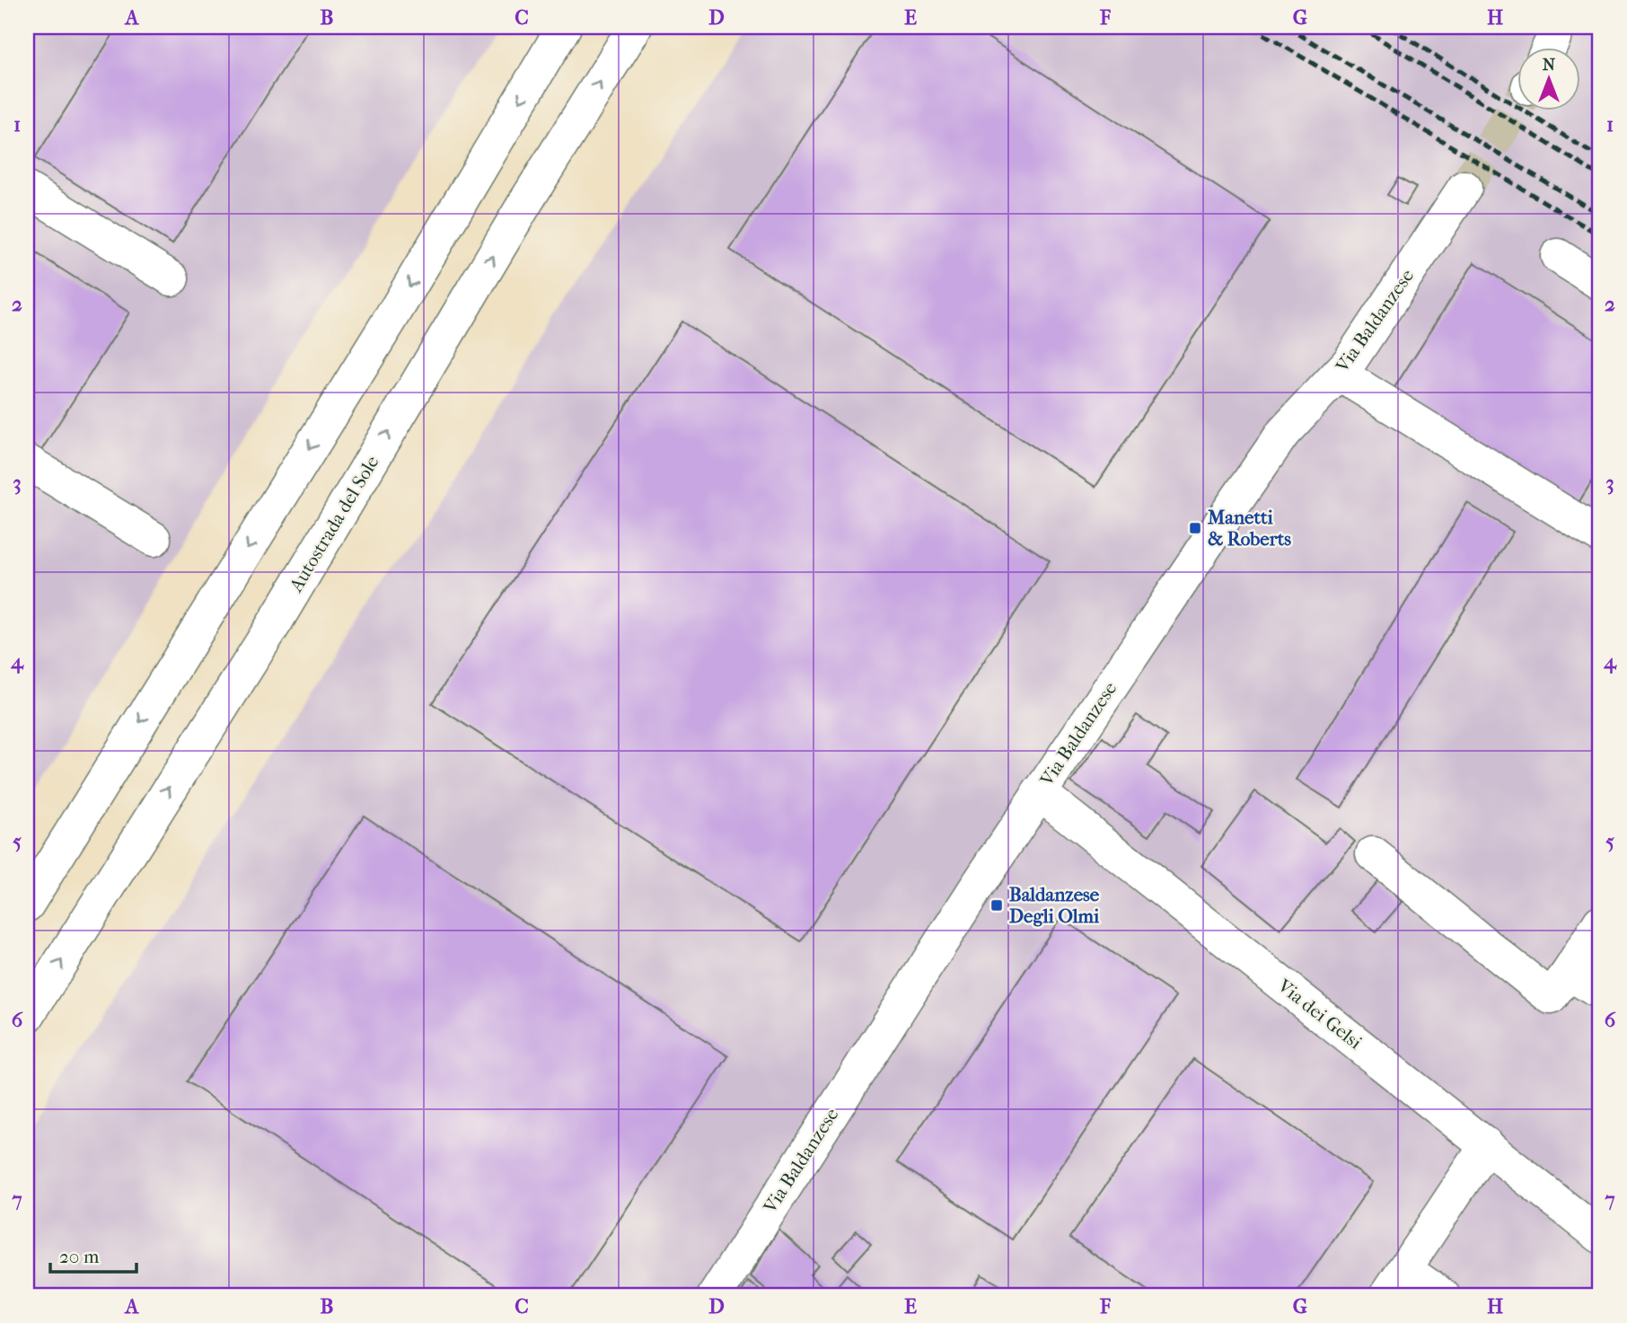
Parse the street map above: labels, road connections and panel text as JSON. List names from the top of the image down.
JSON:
{
  "streets": {
    "main road": ["Via Baldanzese", "Autostrada del Sole", "Via dei Gelsi"]
  },
  "crossings": [
    ["Via Baldanzese", "Via dei Gelsi"]
  ],
  "places": {
    "transit": ["Manetti & Roberts", "Baldanzese Degli Olmi"]
  },
  "scale_bar": "20 m",
  "north": "top",
  "grid": {
    "columns": [
      "A",
      "B",
      "C",
      "D",
      "E",
      "F",
      "G",
      "H"
    ],
    "rows": [
      "1",
      "2",
      "3",
      "4",
      "5",
      "6",
      "7"
    ]
  }
}
